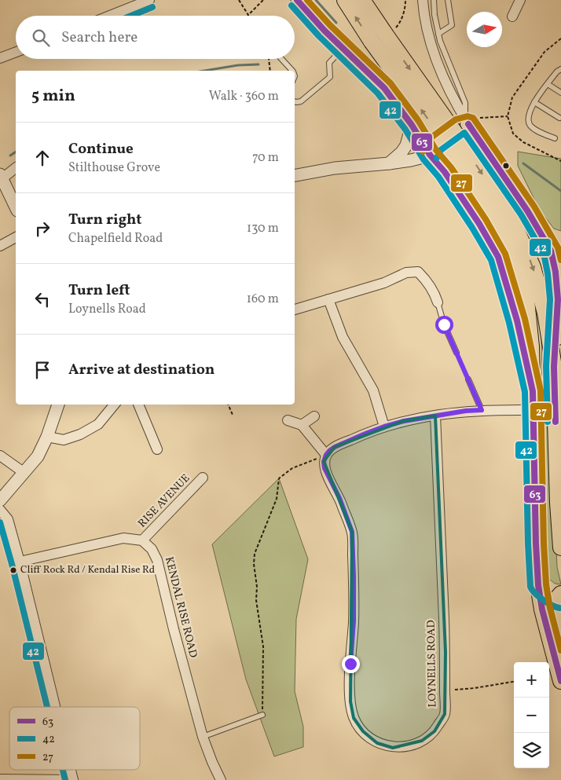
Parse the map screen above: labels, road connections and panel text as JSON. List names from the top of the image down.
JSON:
{
  "streets": {
    "street": ["RISE AVENUE", "KENDAL RISE ROAD", "LOYNELLS ROAD"]
  },
  "crossings": [
    ["RISE AVENUE", "KENDAL RISE ROAD"]
  ],
  "places": ["Cliff Rock Rd / Kendal Rise Rd"],
  "lines": ["transit line 63", "transit line 27", "transit line 42"],
  "legend": ["63", "42", "27"],
  "north": "right",
  "page": {
    "search": "Search here",
    "heading": ["5 min", "Walk · 360 m"],
    "list": [
      ["Continue", "Stilthouse Grove", "70 m"],
      ["Turn right", "Chapelfield Road", "130 m"],
      ["Turn left", "Loynells Road", "160 m"],
      "Arrive at destination"
    ],
    "map_buttons": ["+", "−"]
  }
}
